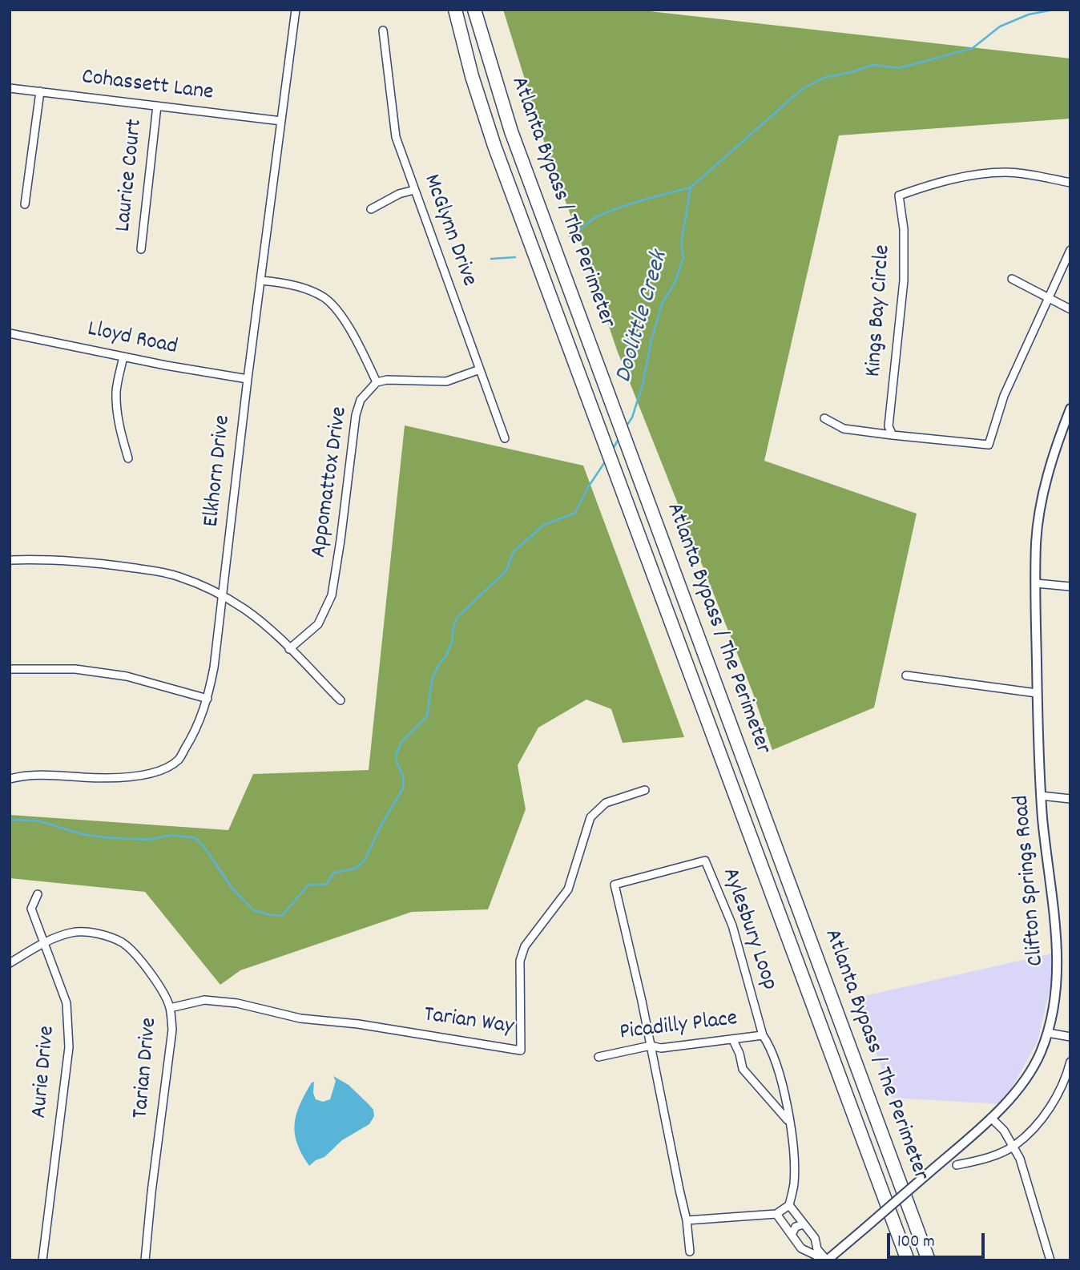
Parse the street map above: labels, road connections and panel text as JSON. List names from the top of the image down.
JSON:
{
  "streets": {
    "highway": ["Atlanta Bypass / The Perimeter"],
    "street": [
      "Cohassett Lane",
      "Laurice Court",
      "McGlynn Drive",
      "Kings Bay Circle",
      "Lloyd Road",
      "Elkhorn Drive",
      "Appomattox Drive",
      "Clifton Springs Road",
      "Aylesbury Loop",
      "Tarian Way",
      "Picadilly Place",
      "Tarian Drive",
      "Aurie Drive"
    ]
  },
  "crossings": [
    ["Cohassett Lane", "Laurice Court"],
    ["Cohassett Lane", "Elkhorn Drive"],
    ["Lloyd Road", "Elkhorn Drive"],
    ["Aylesbury Loop", "Picadilly Place"],
    ["Tarian Way", "Tarian Drive"],
    ["Tarian Drive", "Aurie Drive"]
  ],
  "water": ["Doolittle Creek"],
  "scale_bar": "100 m"
}
